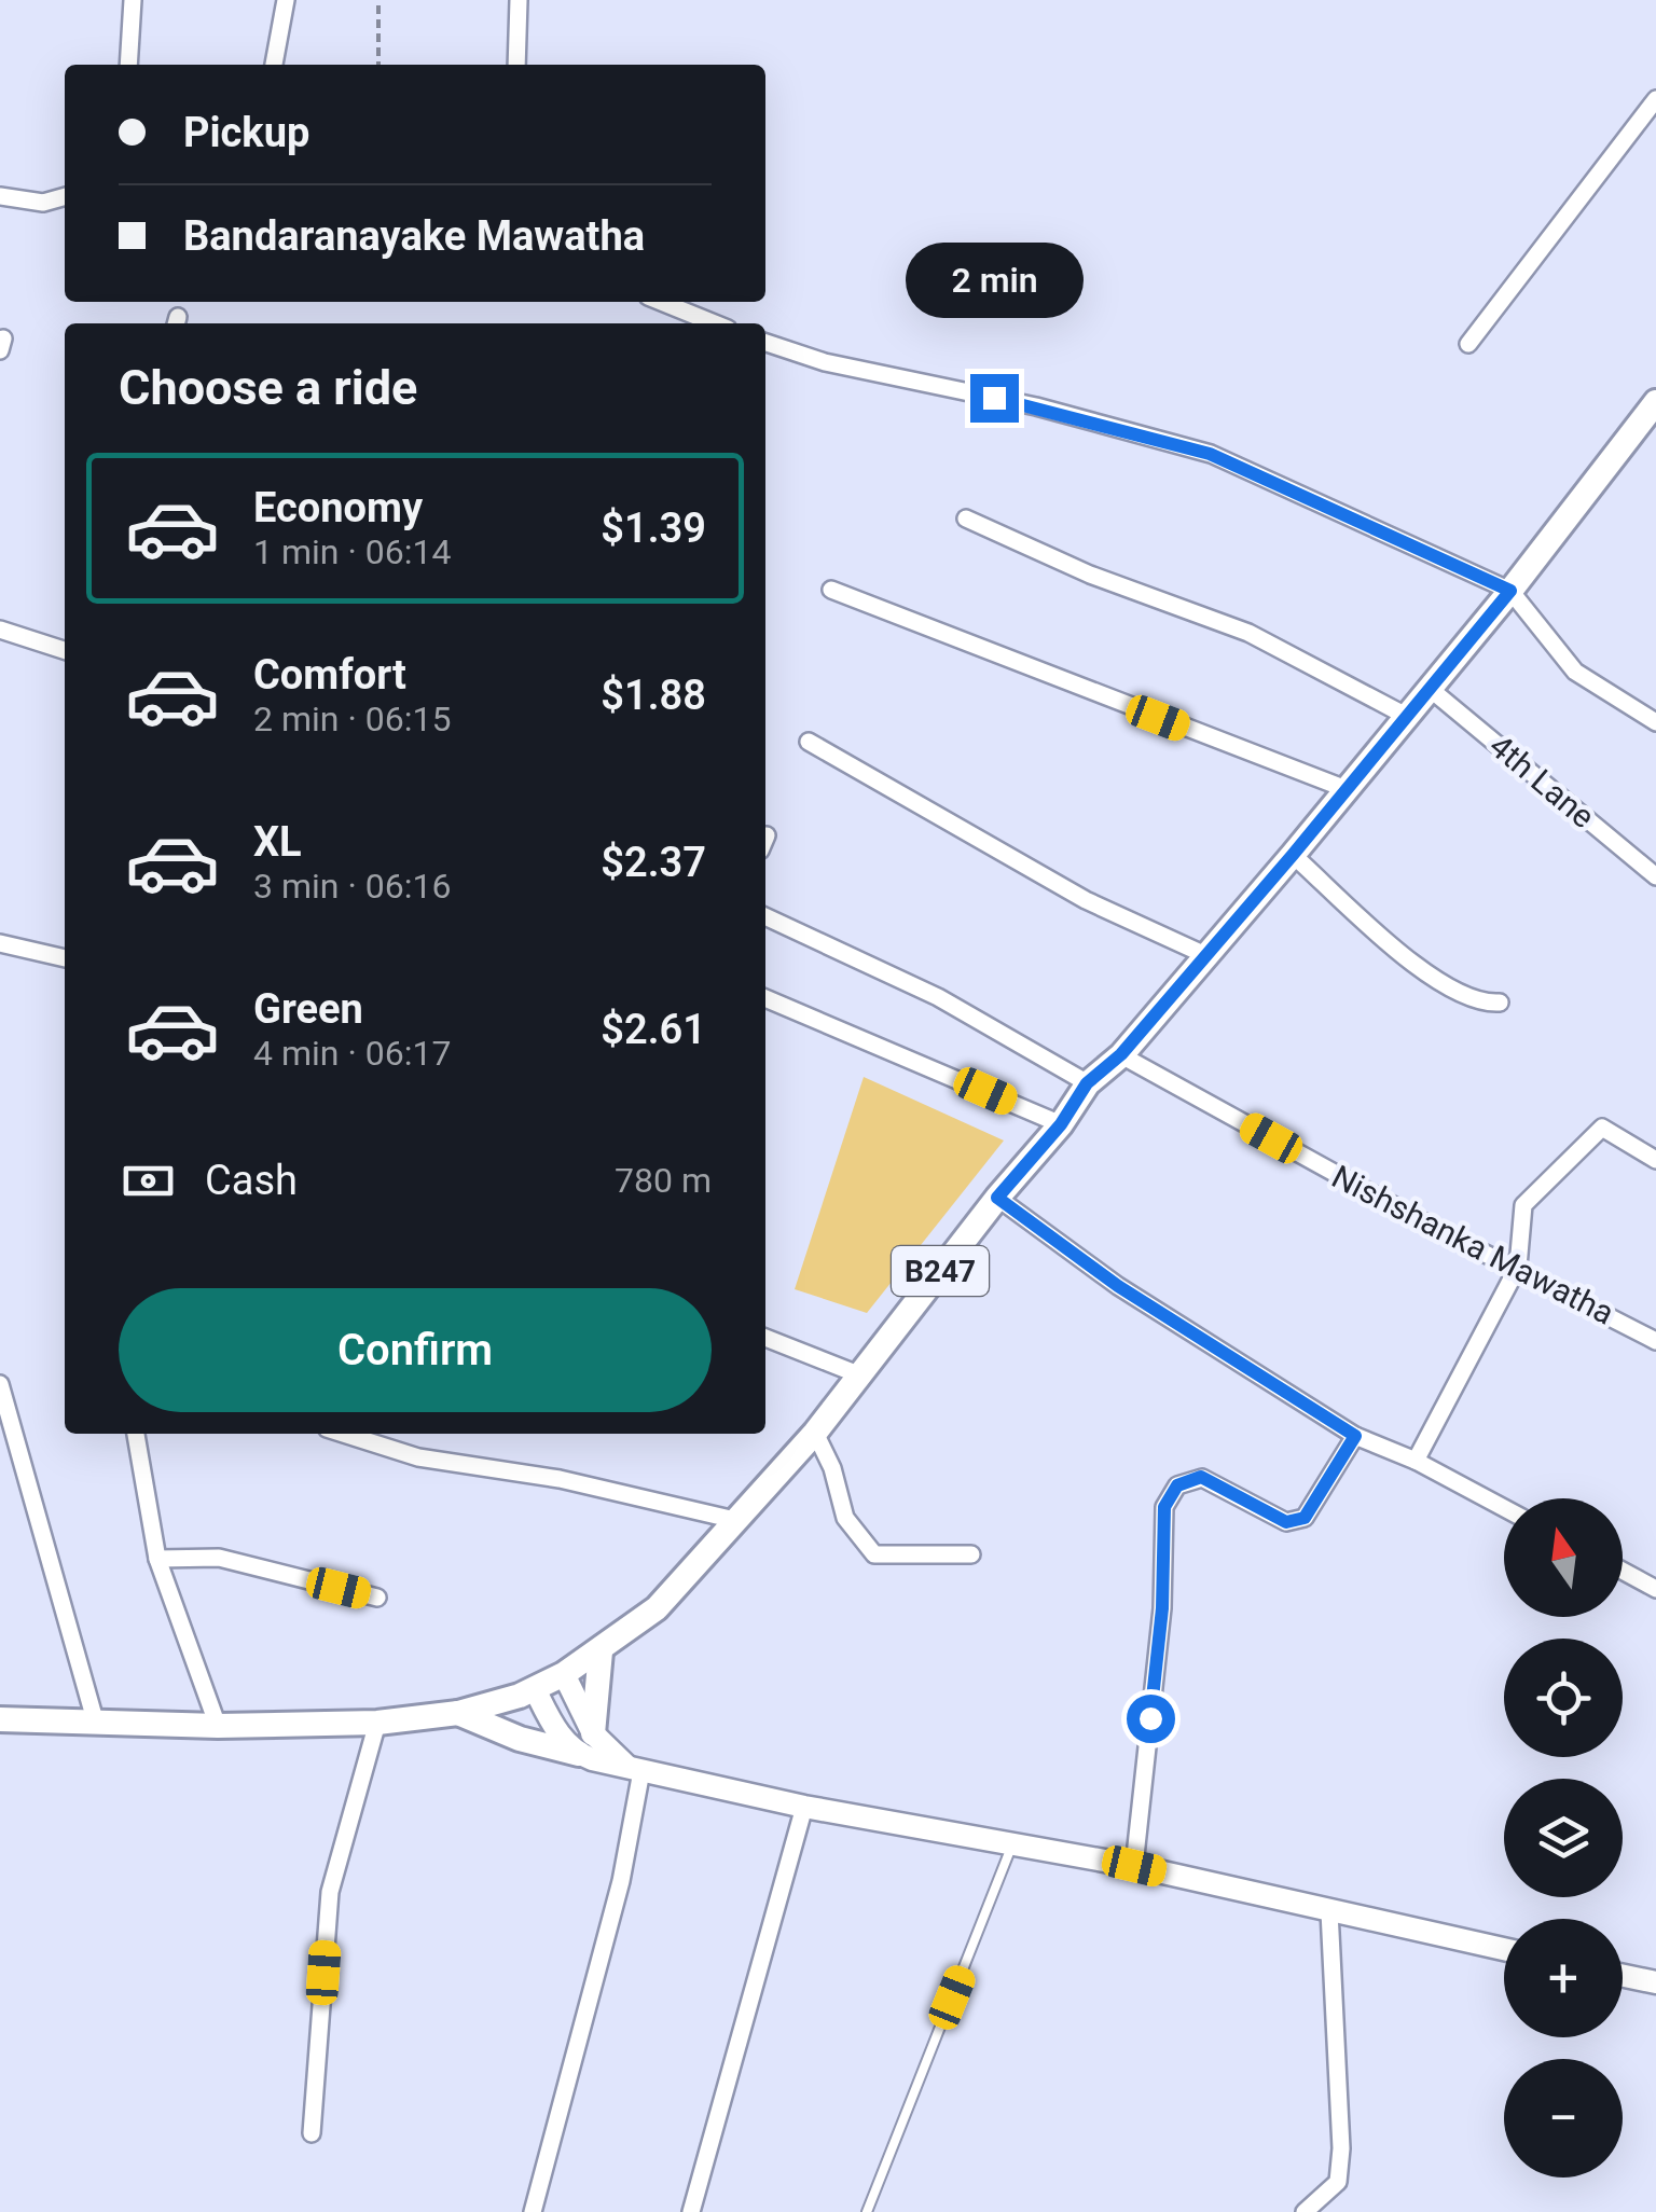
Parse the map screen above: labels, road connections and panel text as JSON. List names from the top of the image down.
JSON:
{
  "streets": {
    "main road": ["B247"],
    "street": ["4th Lane", "Nishshanka Mawatha"]
  },
  "crossings": [
    ["4th Lane", "B247"],
    ["Nishshanka Mawatha", "B247"]
  ],
  "north": "top",
  "page": {
    "banner": ["Pickup", "Bandaranayake Mawatha"],
    "bubble": "2 min",
    "heading": "Choose a ride",
    "list": [
      {
        "name": "Economy",
        "note": "1 min · 06:14",
        "value": "$1.39"
      },
      {
        "name": "Comfort",
        "note": "2 min · 06:15",
        "value": "$1.88"
      },
      {
        "name": "XL",
        "note": "3 min · 06:16",
        "value": "$2.37"
      },
      {
        "name": "Green",
        "note": "4 min · 06:17",
        "value": "$2.61"
      }
    ],
    "pay": ["Cash", "780 m"],
    "buttons": "Confirm",
    "map_buttons": ["+", "−"]
  }
}
